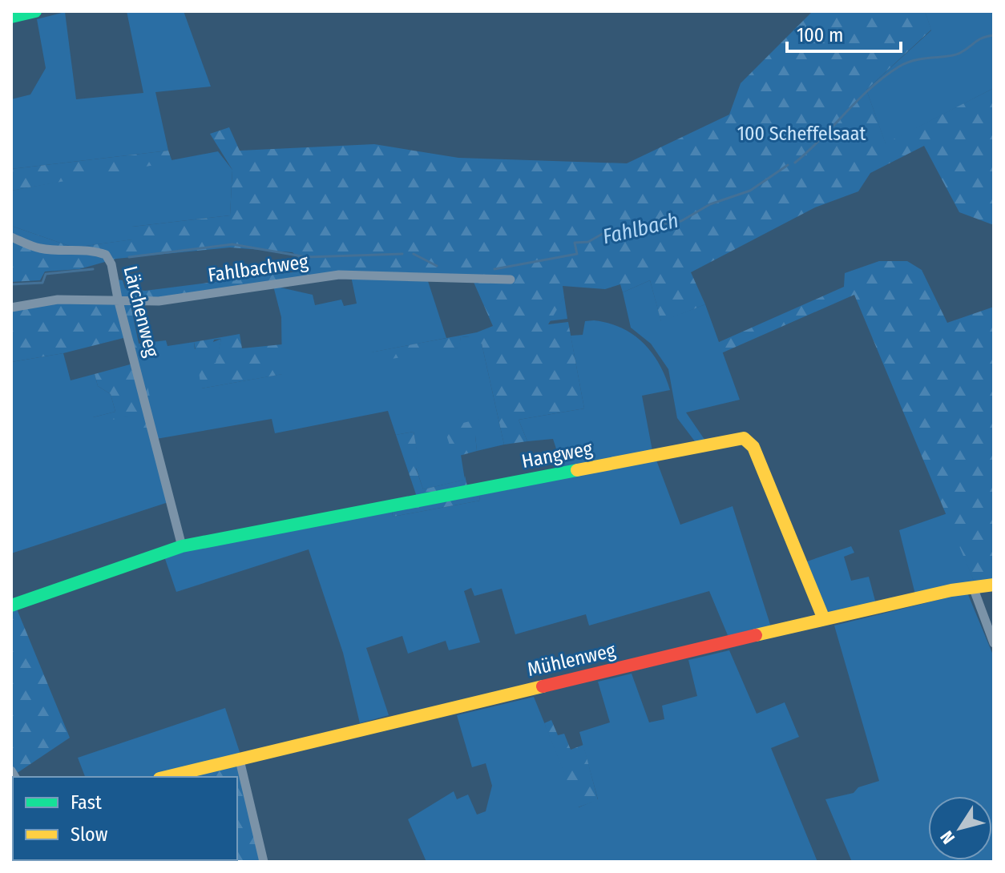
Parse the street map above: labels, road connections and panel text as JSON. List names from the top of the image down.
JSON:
{
  "streets": {
    "street": [
      "Fahlbachweg",
      "Lärchenweg",
      "Hangweg",
      "Mühlenweg"
    ]
  },
  "crossings": [
    ["Fahlbachweg", "Lärchenweg"],
    ["Lärchenweg", "Hangweg"],
    ["Hangweg", "Mühlenweg"]
  ],
  "water": ["Fahlbach"],
  "parks": ["100 Scheffelsaat"],
  "legend": ["Fast", "Slow"],
  "scale_bar": "100 m",
  "north": "bottom left"
}
